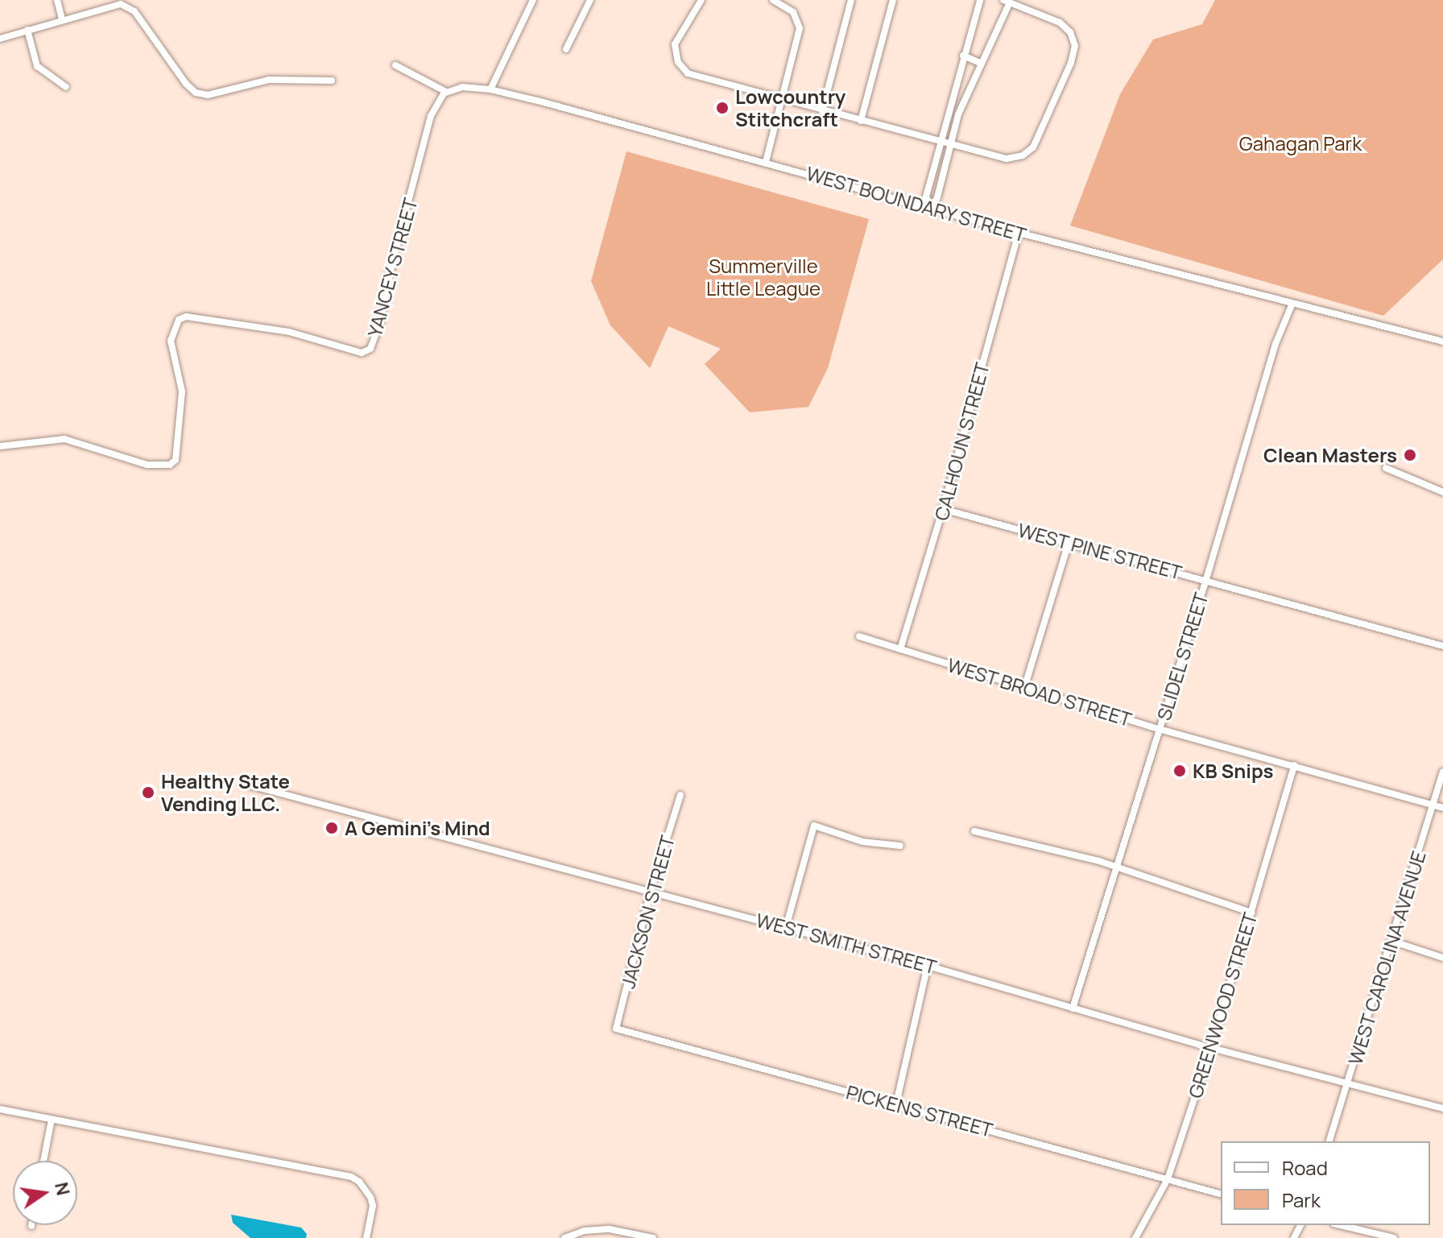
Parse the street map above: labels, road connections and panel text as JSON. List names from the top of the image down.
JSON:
{
  "streets": {
    "street": [
      "WEST BOUNDARY STREET",
      "YANCEY STREET",
      "CALHOUN STREET",
      "WEST PINE STREET",
      "SLIDEL STREET",
      "WEST BROAD STREET",
      "JACKSON STREET",
      "WEST SMITH STREET",
      "WEST CAROLINA AVENUE",
      "GREENWOOD STREET",
      "PICKENS STREET"
    ]
  },
  "crossings": [
    ["WEST BOUNDARY STREET", "YANCEY STREET"],
    ["WEST BOUNDARY STREET", "CALHOUN STREET"],
    ["WEST BOUNDARY STREET", "SLIDEL STREET"],
    ["CALHOUN STREET", "WEST PINE STREET"],
    ["CALHOUN STREET", "WEST BROAD STREET"],
    ["WEST PINE STREET", "SLIDEL STREET"],
    ["SLIDEL STREET", "WEST BROAD STREET"],
    ["SLIDEL STREET", "WEST SMITH STREET"],
    ["WEST BROAD STREET", "WEST CAROLINA AVENUE"],
    ["WEST BROAD STREET", "GREENWOOD STREET"],
    ["JACKSON STREET", "WEST SMITH STREET"],
    ["JACKSON STREET", "PICKENS STREET"],
    ["WEST SMITH STREET", "WEST CAROLINA AVENUE"],
    ["WEST SMITH STREET", "GREENWOOD STREET"],
    ["GREENWOOD STREET", "PICKENS STREET"]
  ],
  "parks": ["Gahagan Park", "Summerville Little League"],
  "places": [
    "Lowcountry Stitchcraft",
    "Clean Masters",
    "KB Snips",
    "Healthy State Vending LLC.",
    "A Gemini's Mind"
  ],
  "legend": ["Road", "Park"],
  "north": "right"
}
